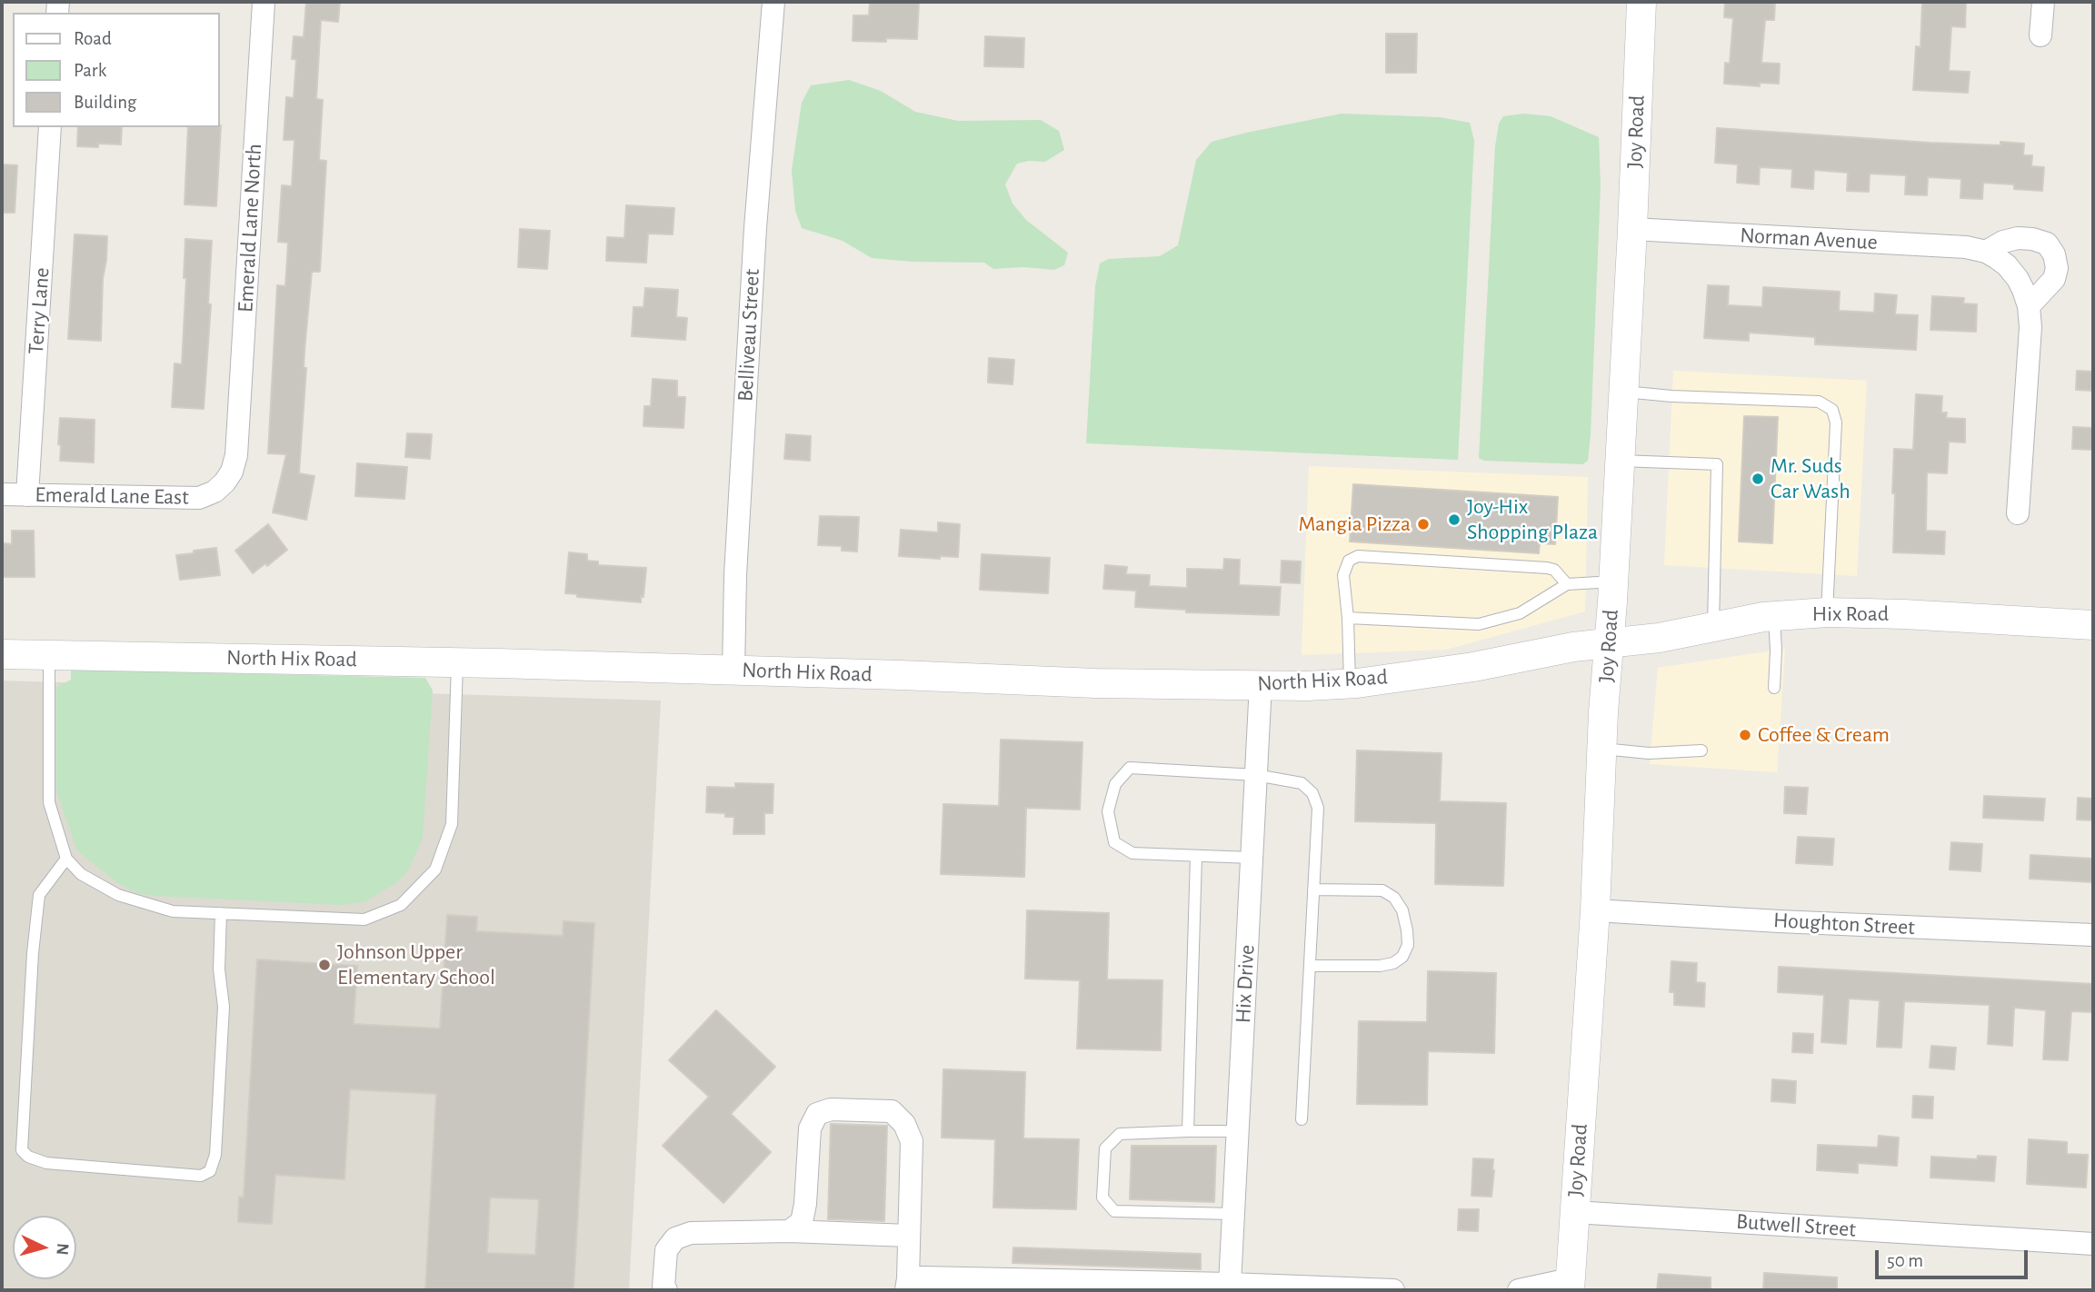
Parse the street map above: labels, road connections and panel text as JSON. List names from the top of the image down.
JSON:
{
  "streets": {
    "street": [
      "Joy Road",
      "Emerald Lane North",
      "Norman Avenue",
      "Terry Lane",
      "Belliveau Street",
      "Emerald Lane East",
      "Hix Road",
      "North Hix Road",
      "Houghton Street",
      "Hix Drive",
      "Butwell Street"
    ]
  },
  "crossings": [
    ["Joy Road", "Norman Avenue"],
    ["Joy Road", "Hix Road"],
    ["Joy Road", "North Hix Road"],
    ["Joy Road", "Houghton Street"],
    ["Joy Road", "Butwell Street"],
    ["Emerald Lane North", "Emerald Lane East"],
    ["Terry Lane", "Emerald Lane East"],
    ["Belliveau Street", "North Hix Road"],
    ["Hix Road", "North Hix Road"],
    ["North Hix Road", "Hix Drive"]
  ],
  "places": [
    "Mr. Suds Car Wash",
    "Joy-Hix Shopping Plaza",
    "Mangia Pizza",
    "Coffee & Cream",
    "Johnson Upper Elementary School"
  ],
  "legend": ["Road", "Park", "Building"],
  "scale_bar": "50 m",
  "north": "right"
}
